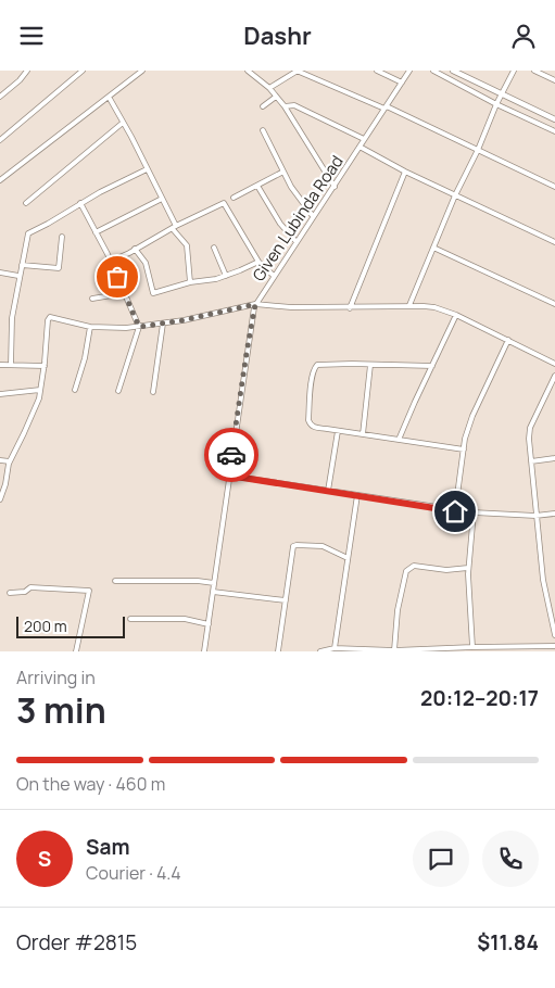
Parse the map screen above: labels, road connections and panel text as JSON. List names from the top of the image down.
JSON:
{
  "streets": {
    "street": ["Given Lubinda Road"]
  },
  "scale_bar": "200 m",
  "page": {
    "header": "Dashr",
    "scale": "200 m",
    "heading": ["3 min", "Arriving in", "20:12–20:17"],
    "panel": [
      "Sam",
      "Courier · 4.4",
      "Order #2815",
      "$11.84"
    ],
    "bar": "On the way · 460 m",
    "round": "S"
  }
}
